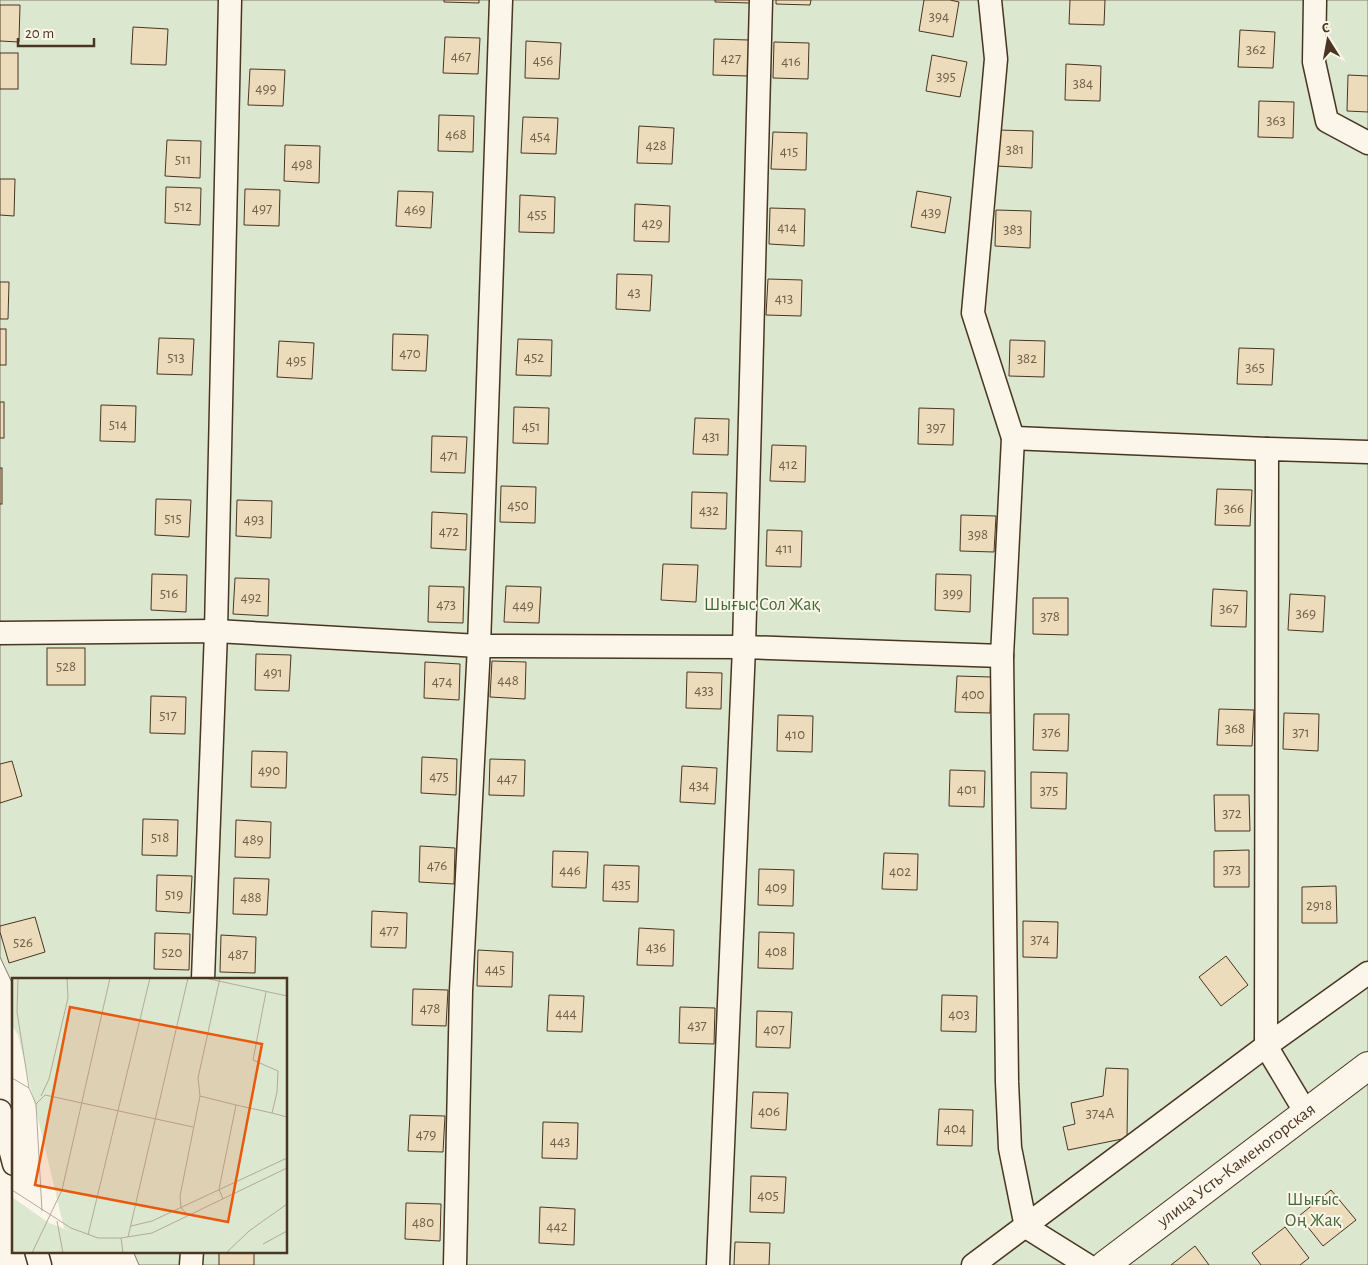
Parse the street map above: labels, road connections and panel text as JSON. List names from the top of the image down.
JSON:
{
  "streets": {
    "street": ["улица Усть-Каменогорская"]
  },
  "parks": ["Шығыс Сол Жақ", "Шығыс Оң Жақ"],
  "house_numbers": [
    "394",
    "362",
    "467",
    "427",
    "456",
    "416",
    "395",
    "384",
    "499",
    "363",
    "468",
    "454",
    "428",
    "381",
    "415",
    "511",
    "498",
    "512",
    "497",
    "469",
    "439",
    "455",
    "429",
    "414",
    "383",
    "43",
    "413",
    "470",
    "513",
    "452",
    "382",
    "495",
    "365",
    "514",
    "451",
    "397",
    "431",
    "471",
    "412",
    "450",
    "366",
    "432",
    "515",
    "493",
    "472",
    "398",
    "411",
    "516",
    "399",
    "492",
    "473",
    "449",
    "367",
    "369",
    "378",
    "528",
    "491",
    "448",
    "474",
    "433",
    "400",
    "517",
    "368",
    "376",
    "371",
    "410",
    "490",
    "475",
    "447",
    "434",
    "401",
    "375",
    "372",
    "518",
    "489",
    "476",
    "373",
    "446",
    "402",
    "435",
    "409",
    "519",
    "488",
    "2918",
    "477",
    "374",
    "526",
    "436",
    "408",
    "520",
    "487",
    "445",
    "478",
    "444",
    "403",
    "437",
    "407",
    "406",
    "374А",
    "404",
    "479",
    "443",
    "405",
    "480",
    "442"
  ],
  "scale_bar": "20 m",
  "north": "top"
}
